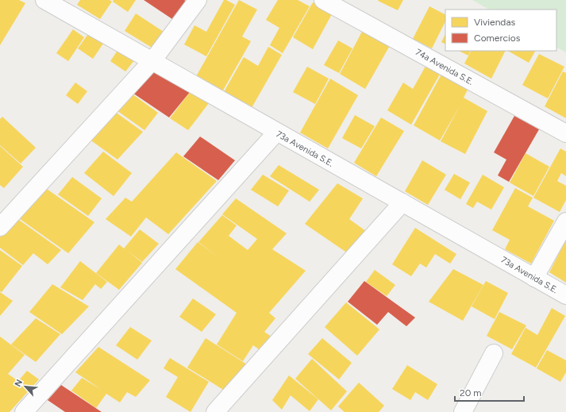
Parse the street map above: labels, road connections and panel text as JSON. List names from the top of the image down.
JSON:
{
  "streets": {
    "street": ["74a Avenida S.E.", "73a Avenida S.E."]
  },
  "legend": ["Viviendas", "Comercios"],
  "scale_bar": "20 m",
  "north": "top left"
}
